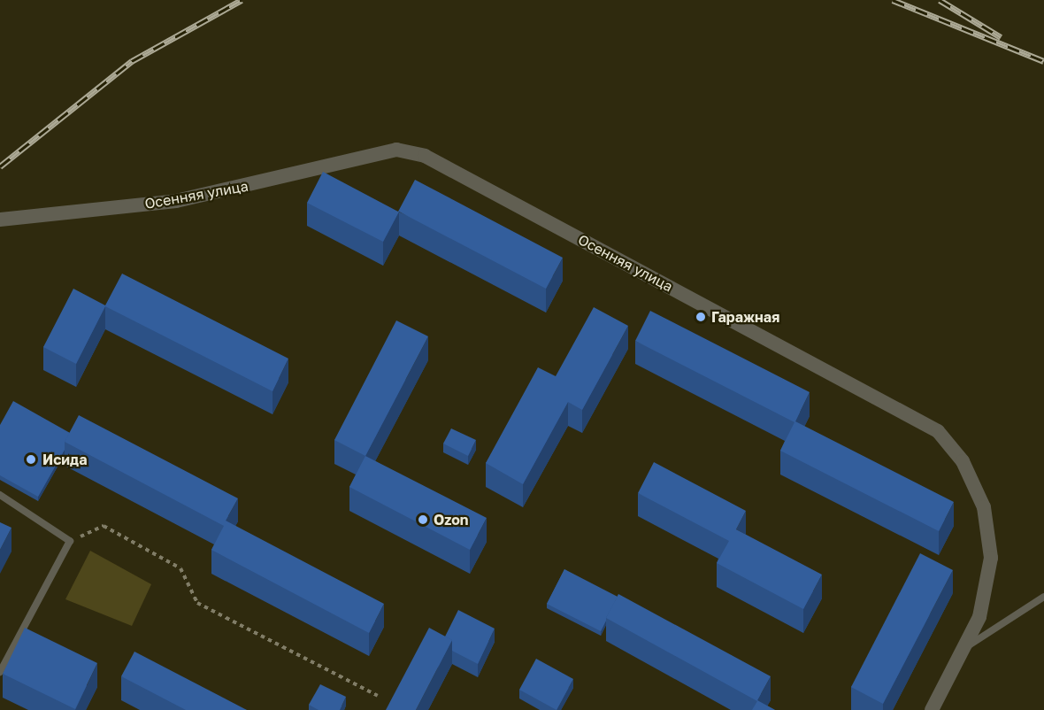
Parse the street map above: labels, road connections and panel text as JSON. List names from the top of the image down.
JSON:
{
  "streets": {
    "street": ["Осенняя улица"]
  },
  "places": ["Гаражная", "Исида", "Ozon"]
}
